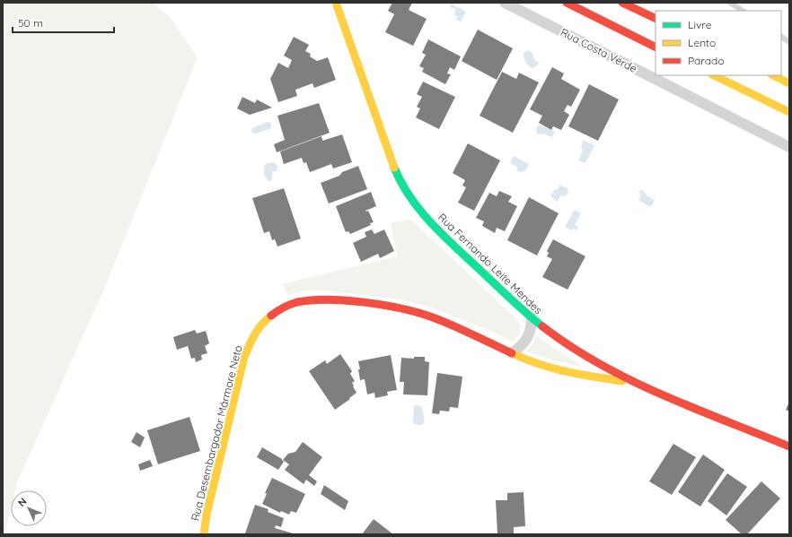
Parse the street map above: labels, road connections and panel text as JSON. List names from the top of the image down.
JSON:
{
  "streets": {
    "street": ["Rua Costa Verde", "Rua Fernando Leite Mendes", "Rua Desembargador Mármore Neto"]
  },
  "crossings": [
    ["Rua Fernando Leite Mendes", "Rua Desembargador Mármore Neto"]
  ],
  "legend": ["Livre", "Lento", "Parado"],
  "scale_bar": "50 m",
  "north": "top left"
}
